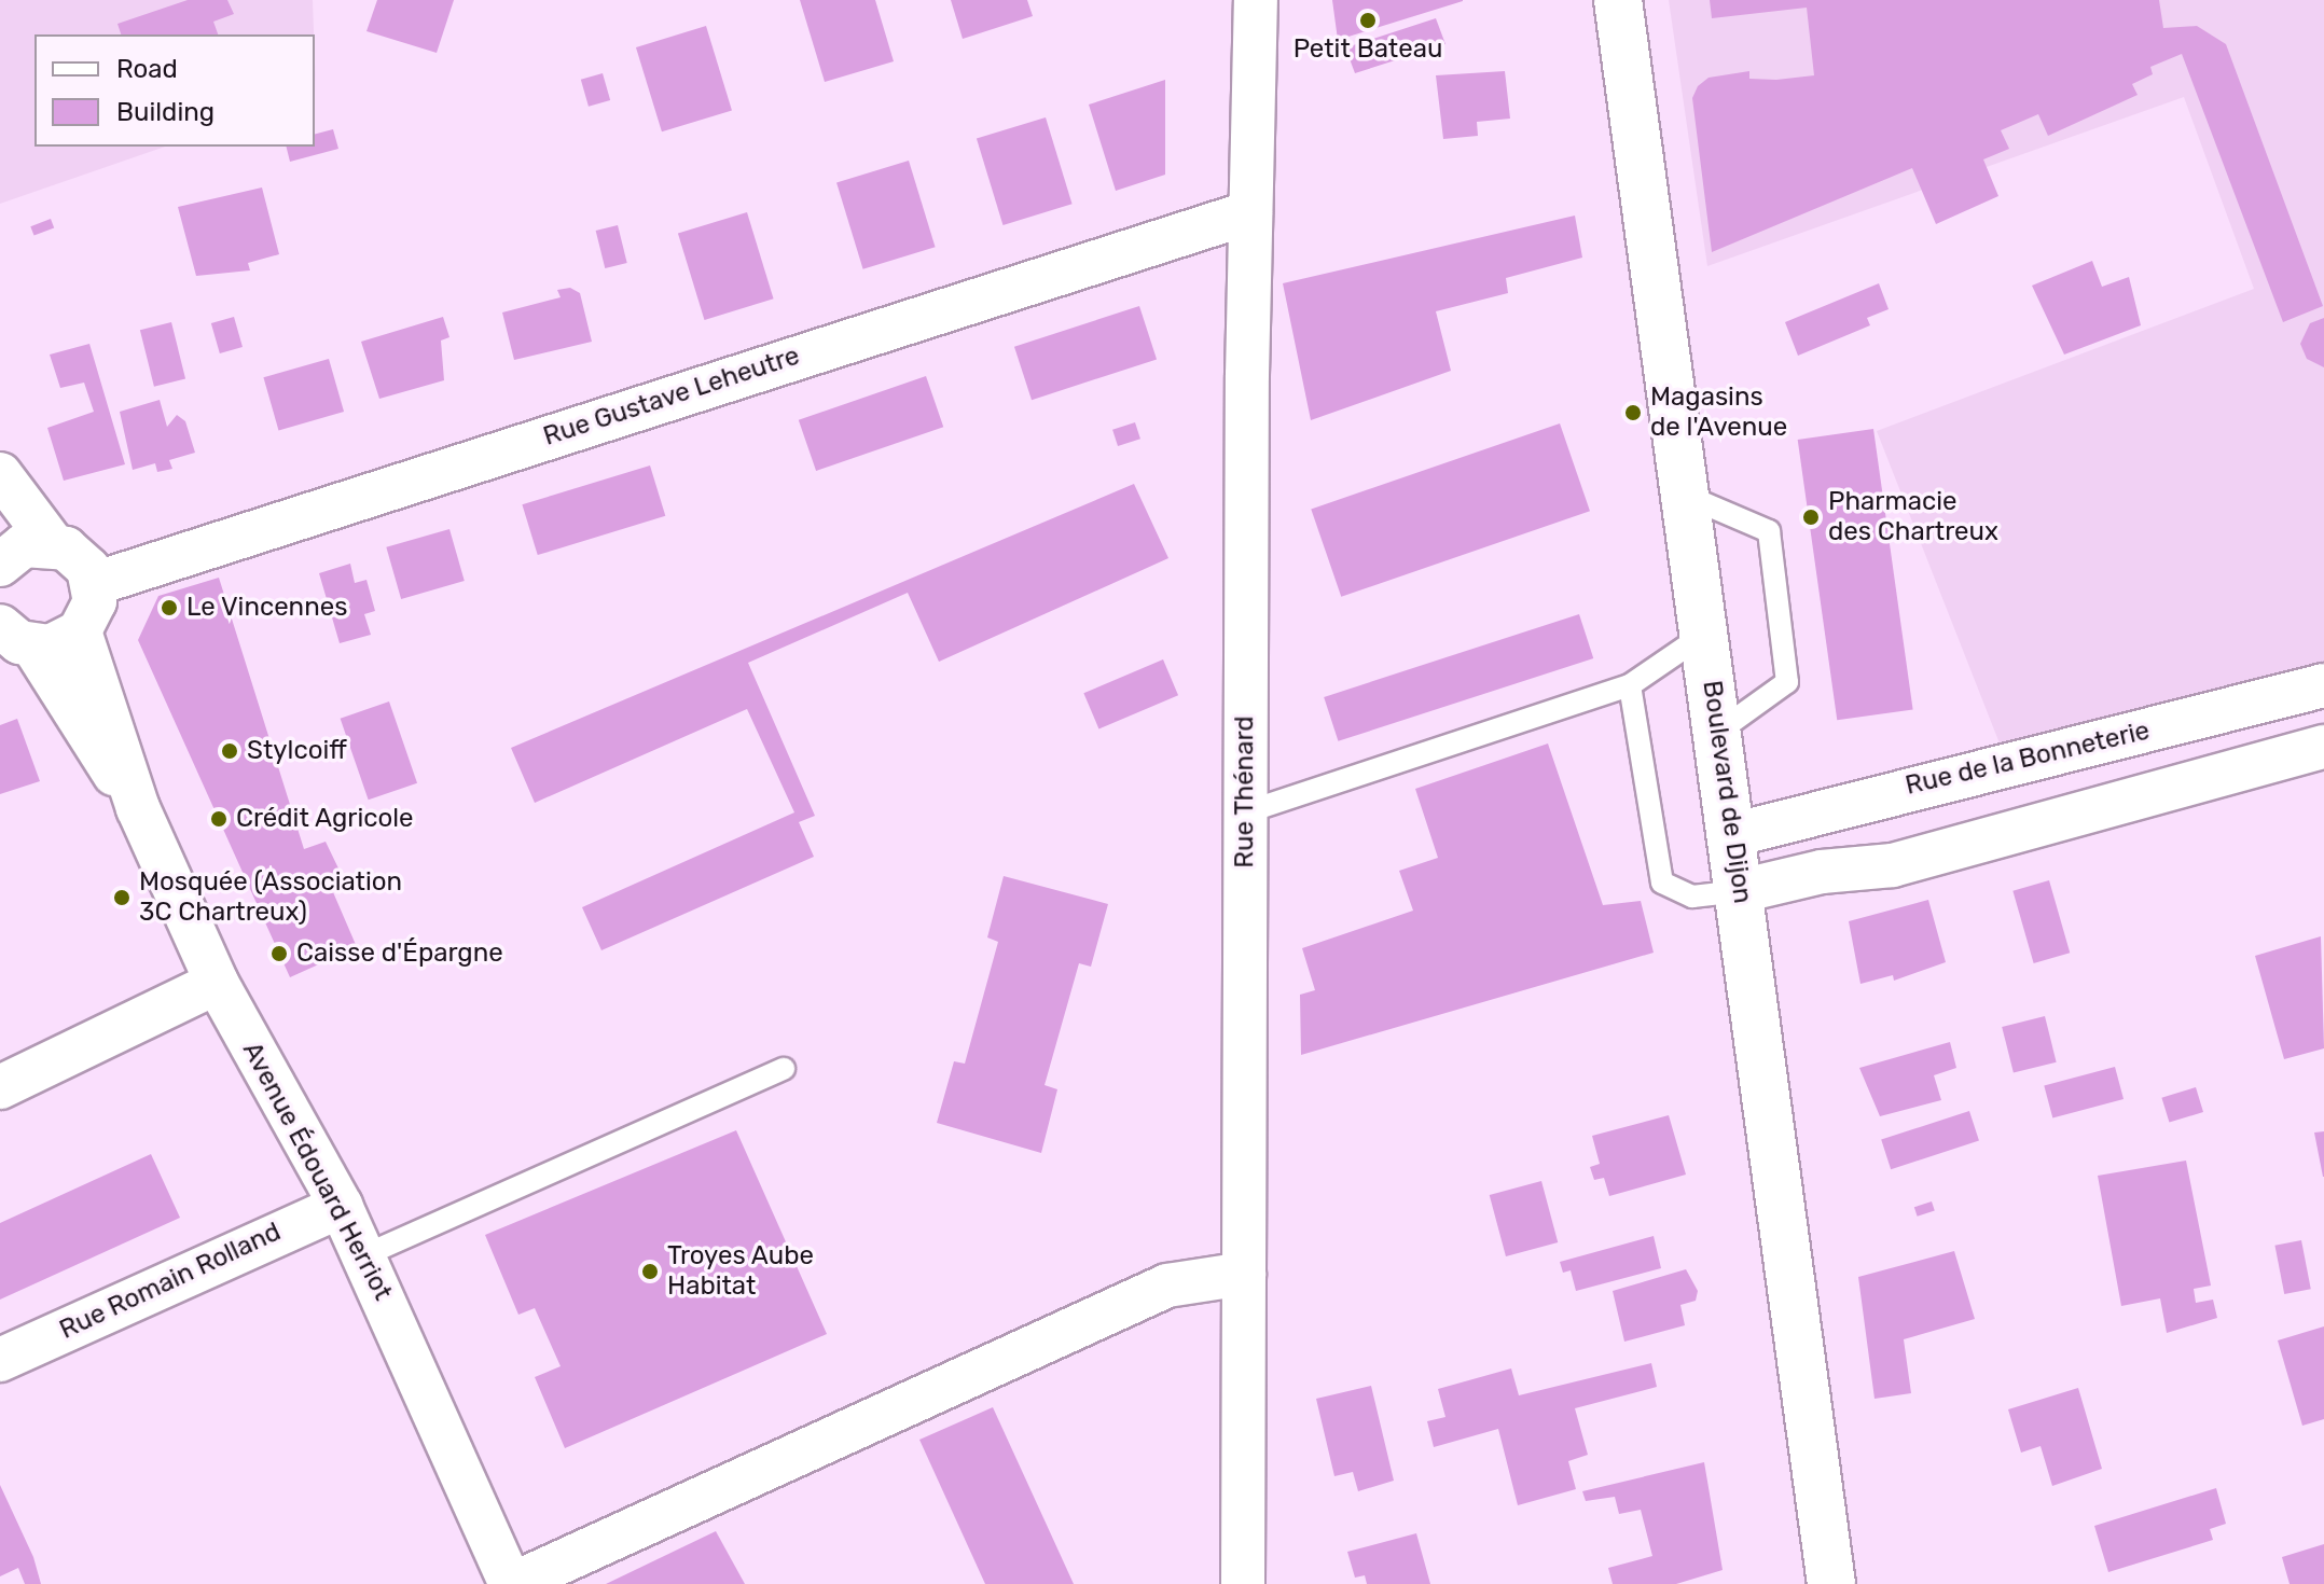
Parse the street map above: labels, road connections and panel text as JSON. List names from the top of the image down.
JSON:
{
  "streets": {
    "main road": ["Boulevard de Dijon"],
    "street": [
      "Rue Gustave Leheutre",
      "Rue de la Bonneterie",
      "Rue Thénard",
      "Avenue Édouard Herriot",
      "Rue Romain Rolland"
    ]
  },
  "crossings": [
    ["Rue Gustave Leheutre", "Rue Thénard"],
    ["Rue de la Bonneterie", "Boulevard de Dijon"],
    ["Avenue Édouard Herriot", "Rue Romain Rolland"]
  ],
  "places": [
    "Petit Bateau",
    "Magasins de l'Avenue",
    "Pharmacie des Chartreux",
    "Le Vincennes",
    "Stylcoiff",
    "Crédit Agricole",
    "Mosquée (Association 3C Chartreux)",
    "Caisse d'Épargne",
    "Troyes Aube Habitat"
  ],
  "legend": ["Road", "Building"]
}
